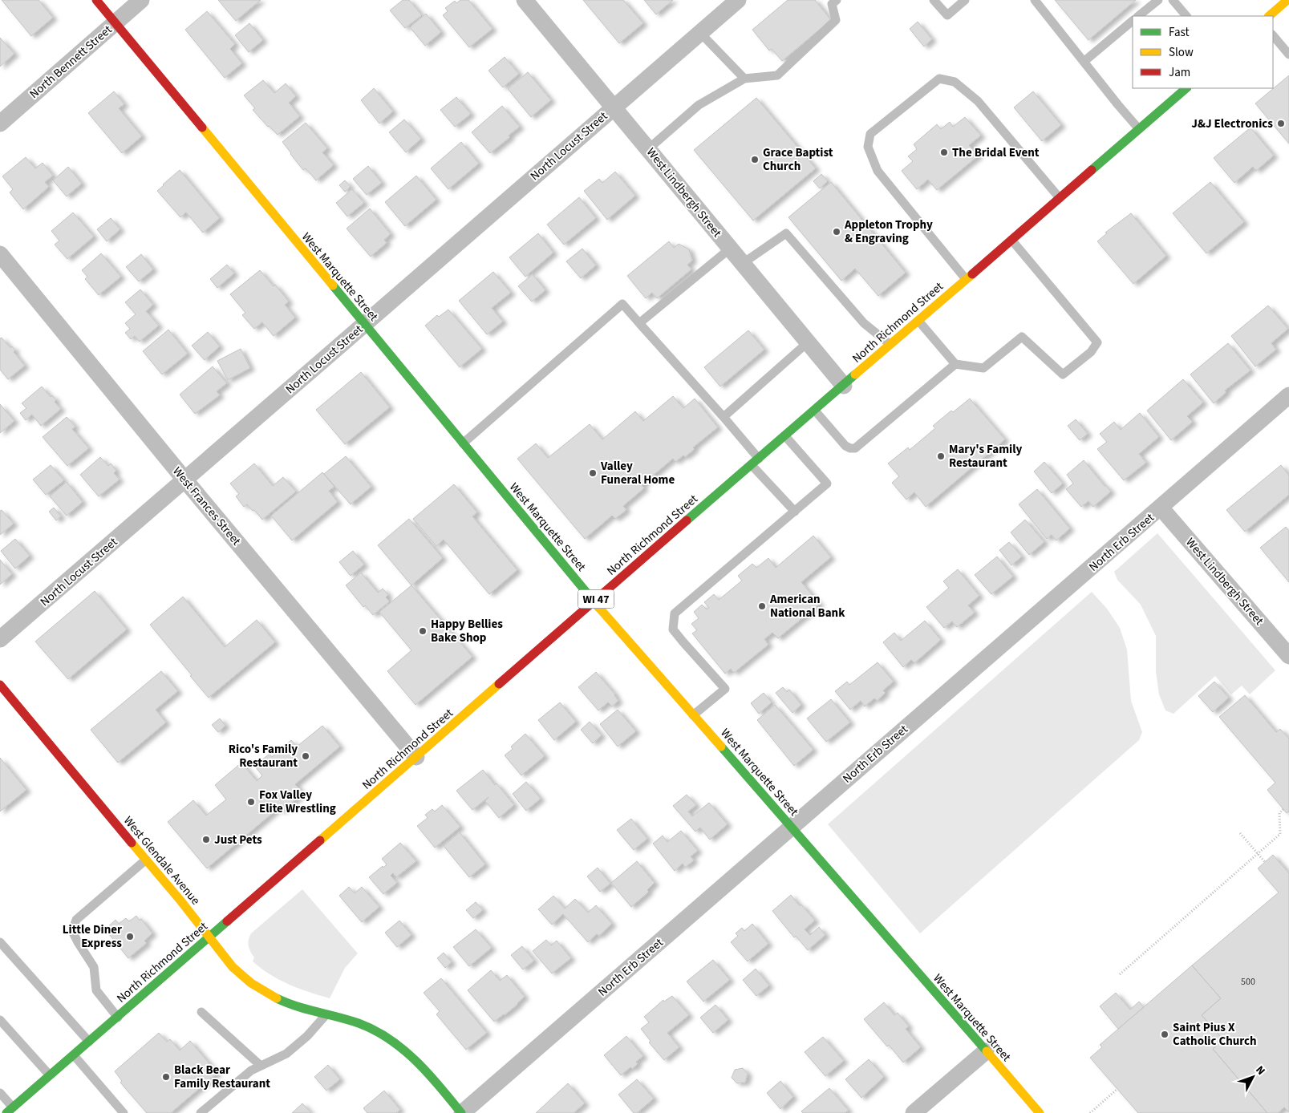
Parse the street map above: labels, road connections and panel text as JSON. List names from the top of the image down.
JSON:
{
  "streets": {
    "street": [
      "North Bennett Street",
      "North Locust Street",
      "West Lindbergh Street",
      "West Marquette Street",
      "North Richmond Street",
      "West Frances Street",
      "North Erb Street",
      "WI 47",
      "West Glendale Avenue"
    ]
  },
  "crossings": [
    ["North Bennett Street", "West Marquette Street"],
    ["North Locust Street", "West Lindbergh Street"],
    ["North Locust Street", "West Marquette Street"],
    ["North Locust Street", "West Frances Street"],
    ["West Lindbergh Street", "North Richmond Street"],
    ["West Lindbergh Street", "North Erb Street"],
    ["West Marquette Street", "North Richmond Street"],
    ["West Marquette Street", "North Erb Street"],
    ["North Richmond Street", "West Frances Street"],
    ["North Richmond Street", "West Glendale Avenue"],
    ["North Erb Street", "West Glendale Avenue"]
  ],
  "places": [
    "J&J Electronics",
    "The Bridal Event",
    "Grace Baptist Church",
    "Appleton Trophy & Engraving",
    "Mary's Family Restaurant",
    "Valley Funeral Home",
    "American National Bank",
    "Happy Bellies Bake Shop",
    "Rico's Family Restaurant",
    "Fox Valley Elite Wrestling",
    "Just Pets",
    "Little Diner Express",
    "Saint Pius X Catholic Church",
    "Black Bear Family Restaurant"
  ],
  "house_numbers": ["500"],
  "legend": ["Fast", "Slow", "Jam"],
  "north": "top right"
}
